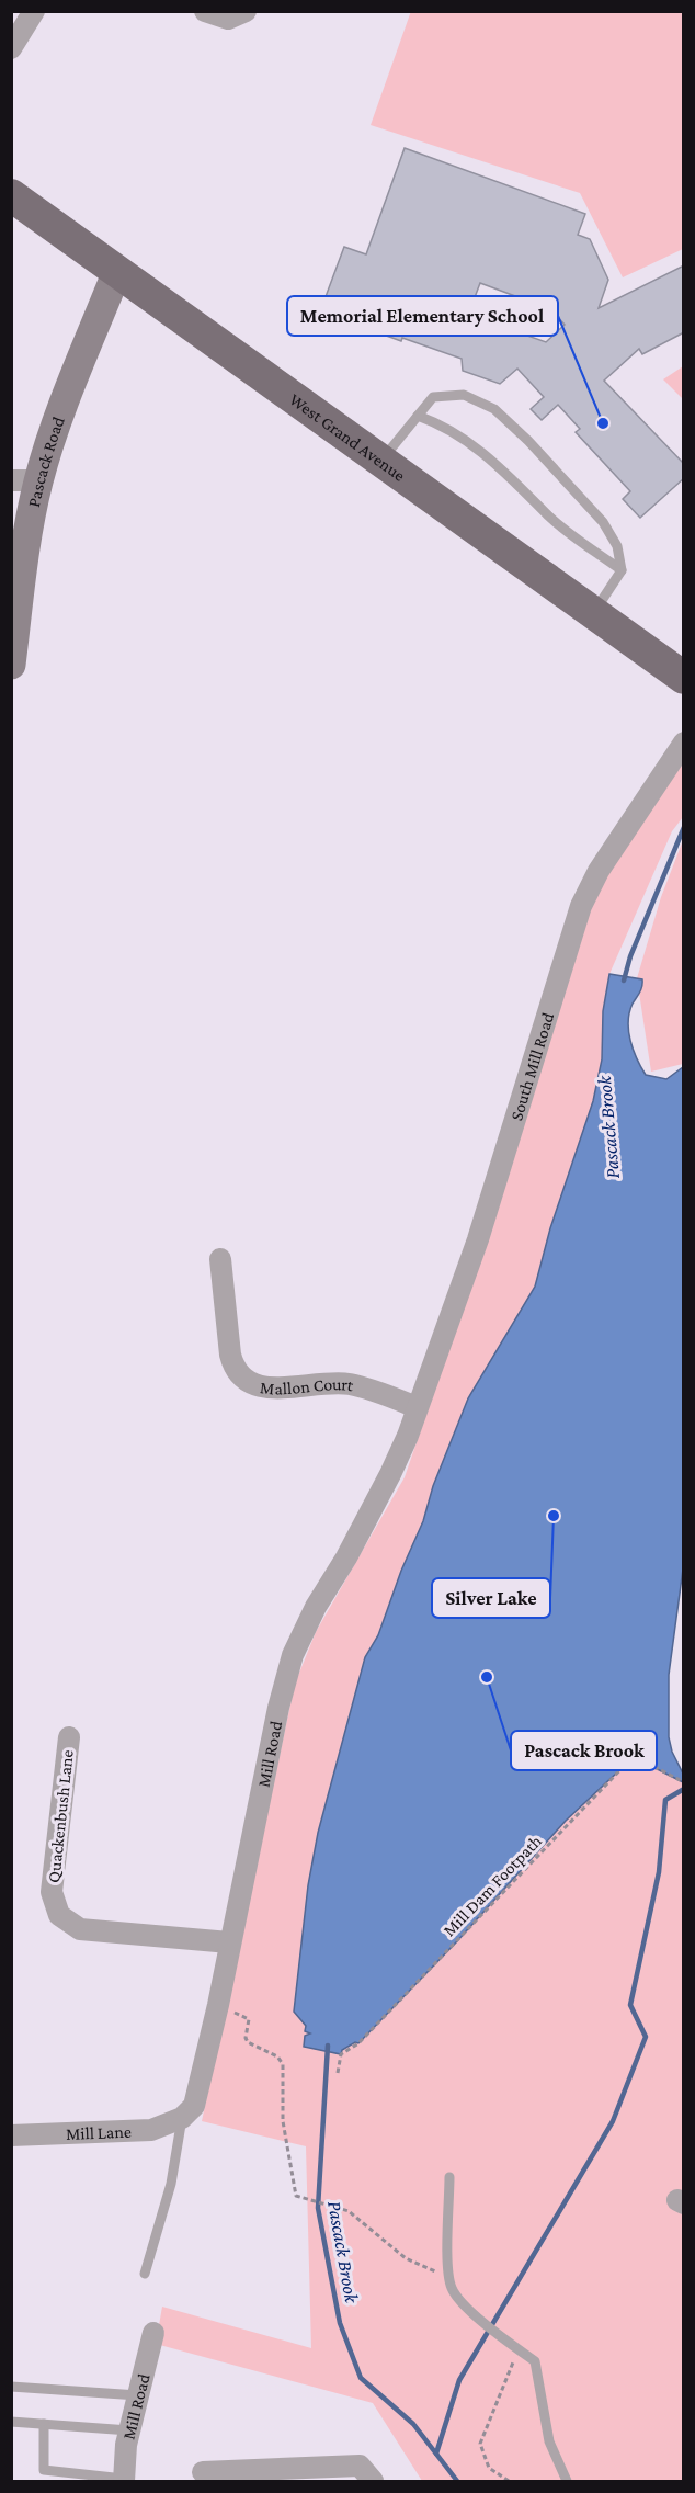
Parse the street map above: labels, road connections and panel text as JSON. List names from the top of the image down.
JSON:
{
  "streets": {
    "main road": ["West Grand Avenue"],
    "street": [
      "Pascack Road",
      "South Mill Road",
      "Mallon Court",
      "Mill Road",
      "Quackenbush Lane",
      "Mill Lane"
    ],
    "path": ["Mill Dam Footpath"]
  },
  "crossings": [
    ["West Grand Avenue", "Pascack Road"],
    ["South Mill Road", "Mallon Court"],
    ["South Mill Road", "Mill Road"],
    ["Mallon Court", "Mill Road"],
    ["Mill Road", "Quackenbush Lane"],
    ["Mill Road", "Mill Lane"]
  ],
  "water": ["Pascack Brook"],
  "places": ["Memorial Elementary School", "Silver Lake", "Pascack Brook"]
}
